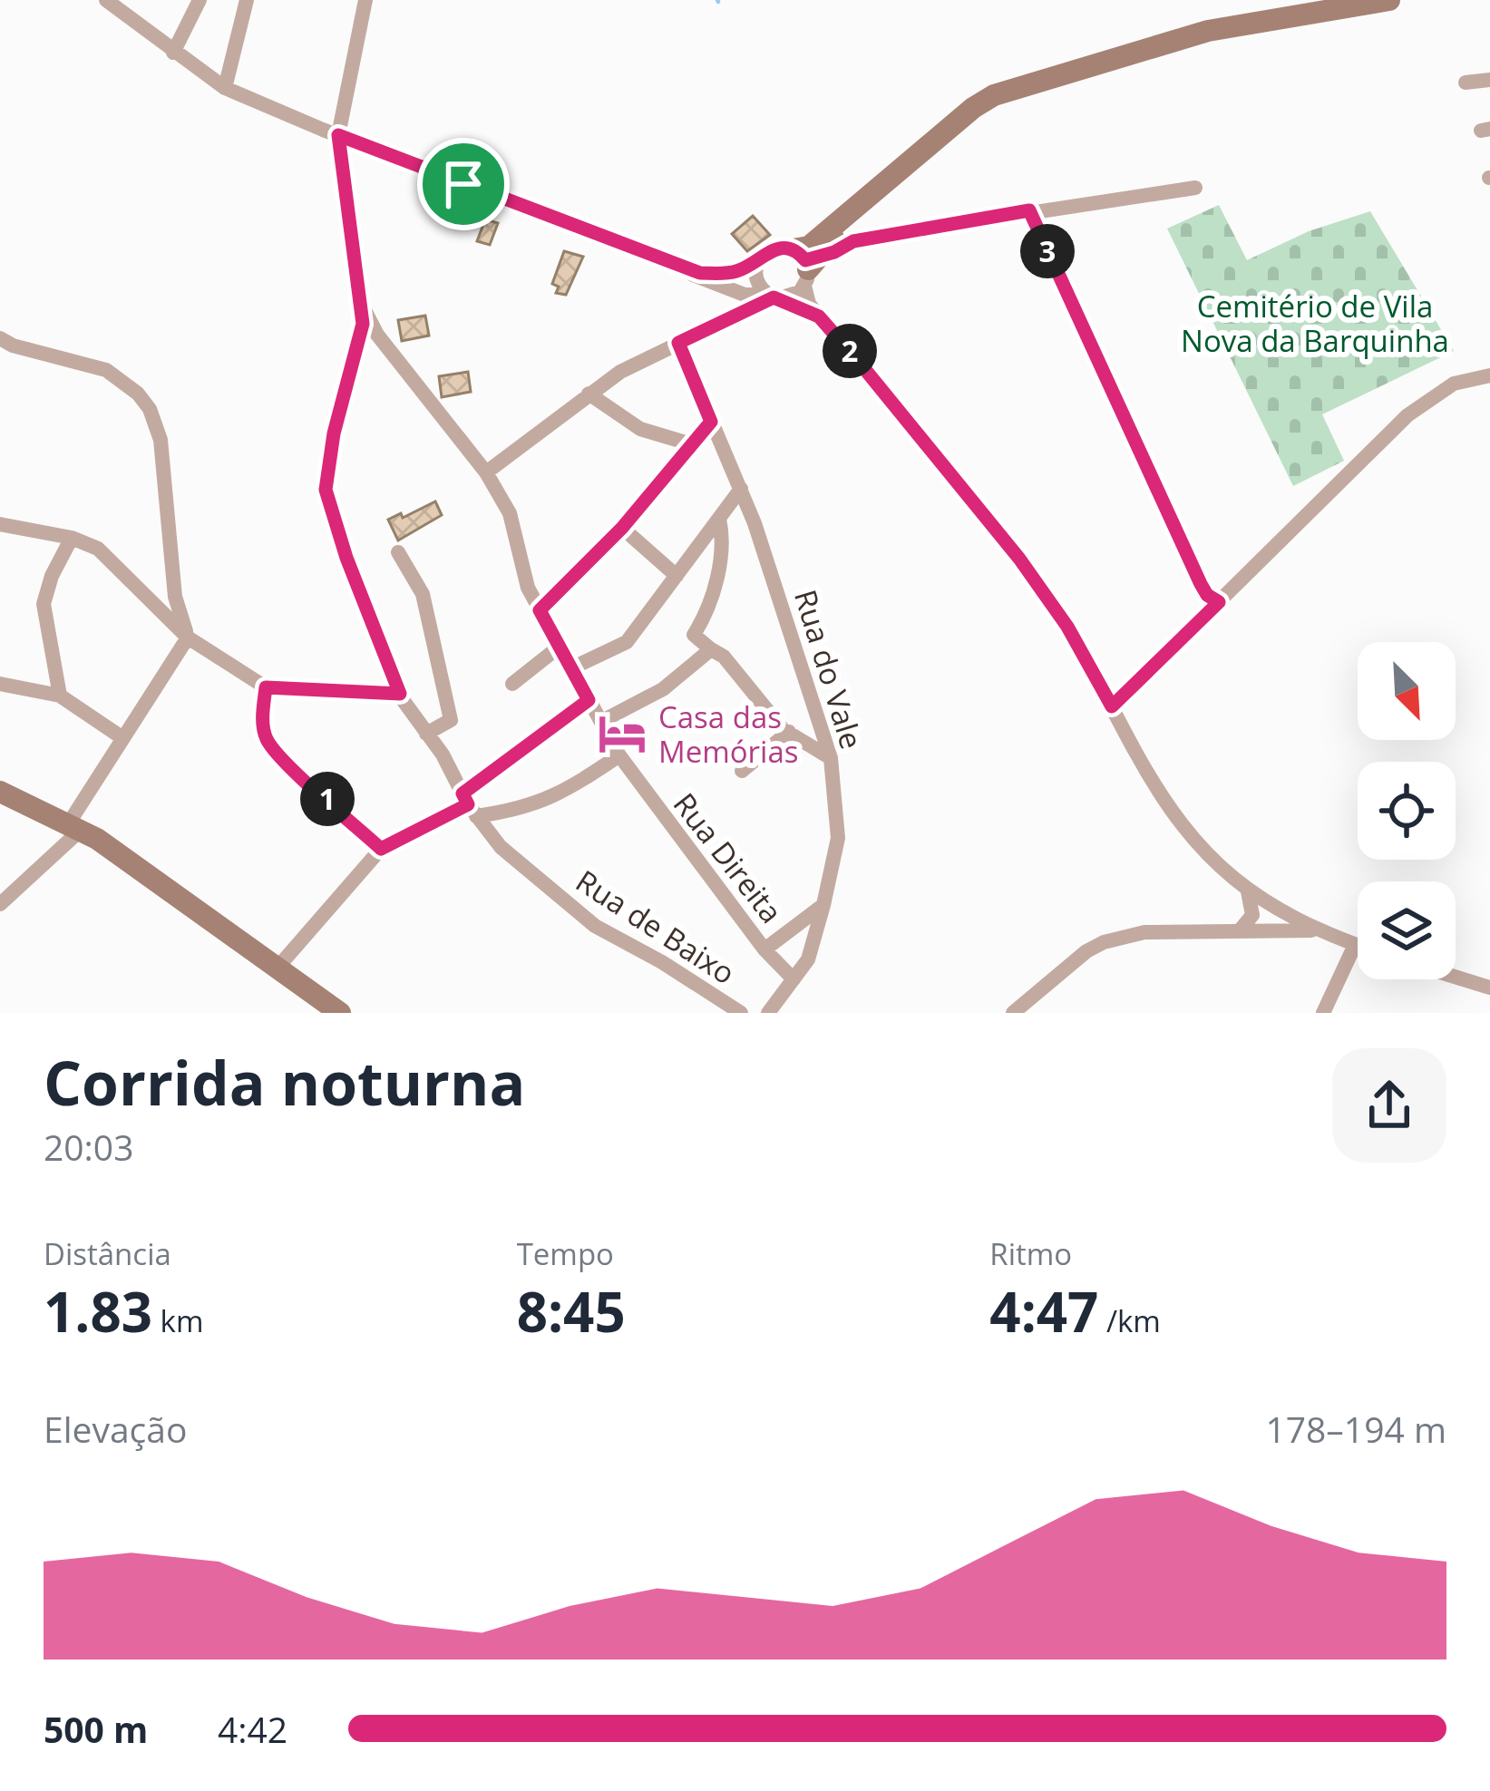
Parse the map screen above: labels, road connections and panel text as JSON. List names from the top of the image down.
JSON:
{
  "streets": {
    "street": ["Rua do Vale", "Rua Direita", "Rua de Baixo"]
  },
  "crossings": [
    ["Rua do Vale", "Rua Direita"],
    ["Rua Direita", "Rua de Baixo"]
  ],
  "parks": ["Cemitério de Vila Nova da Barquinha"],
  "places": {
    "hotel": ["Casa das Memórias"]
  },
  "north": "bottom right",
  "page": {
    "pins": ["3", "2", "1"],
    "heading": ["Corrida noturna", "20:03"],
    "stats": [
      ["Distância", "1.83 km"],
      ["Tempo", "8:45"],
      ["Ritmo", "4:47 /km"]
    ],
    "chart": ["Elevação", "178–194 m"],
    "list": [
      {
        "name": "500 m",
        "note": "4:42"
      }
    ]
  }
}
